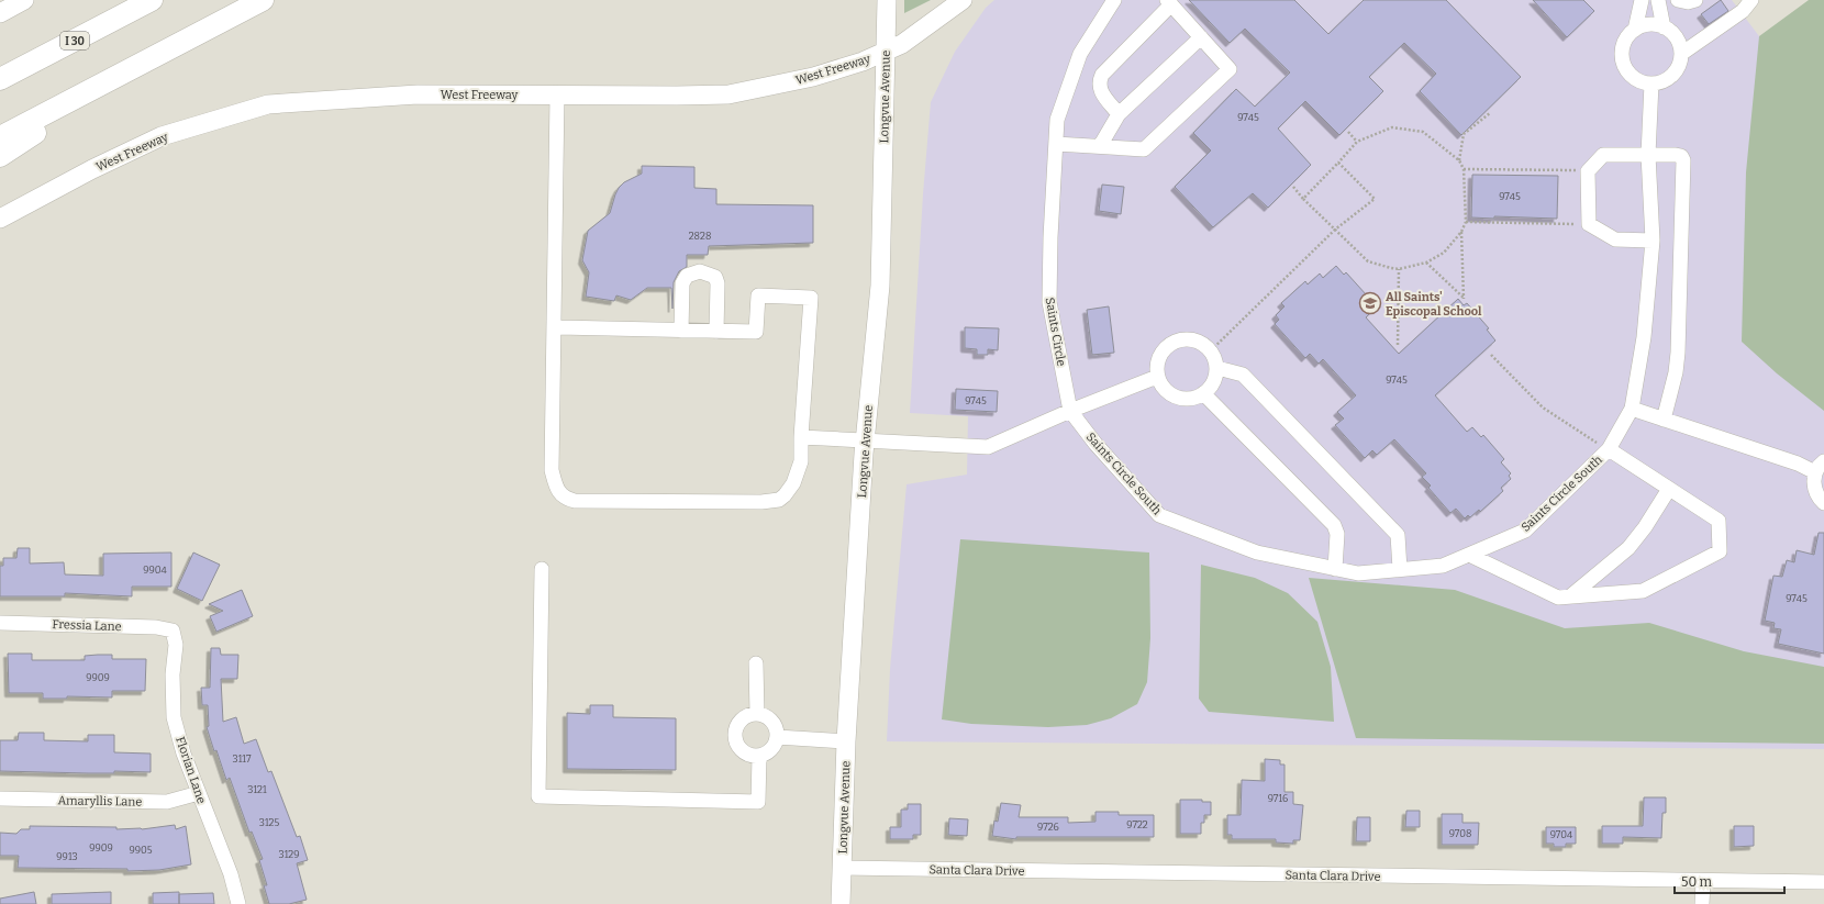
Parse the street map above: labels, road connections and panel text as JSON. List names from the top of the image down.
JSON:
{
  "streets": {
    "highway": ["I 30"],
    "main road": ["West Freeway", "Longvue Avenue"],
    "street": [
      "Saints Circle",
      "Saints Circle South",
      "Fressia Lane",
      "Florian Lane",
      "Amaryllis Lane",
      "Santa Clara Drive"
    ]
  },
  "crossings": [
    ["West Freeway", "Longvue Avenue"],
    ["Longvue Avenue", "Santa Clara Drive"],
    ["Saints Circle", "Saints Circle South"],
    ["Fressia Lane", "Florian Lane"],
    ["Florian Lane", "Amaryllis Lane"]
  ],
  "places": {
    "school or university": ["All Saints' Episcopal School"]
  },
  "house_numbers": [
    "9745",
    "9745",
    "2828",
    "9745",
    "9745",
    "9904",
    "9745",
    "9909",
    "3117",
    "3121",
    "9716",
    "3125",
    "9722",
    "9726",
    "9708",
    "9704",
    "9909",
    "9905",
    "3129",
    "9913"
  ],
  "scale_bar": "50 m"
}
